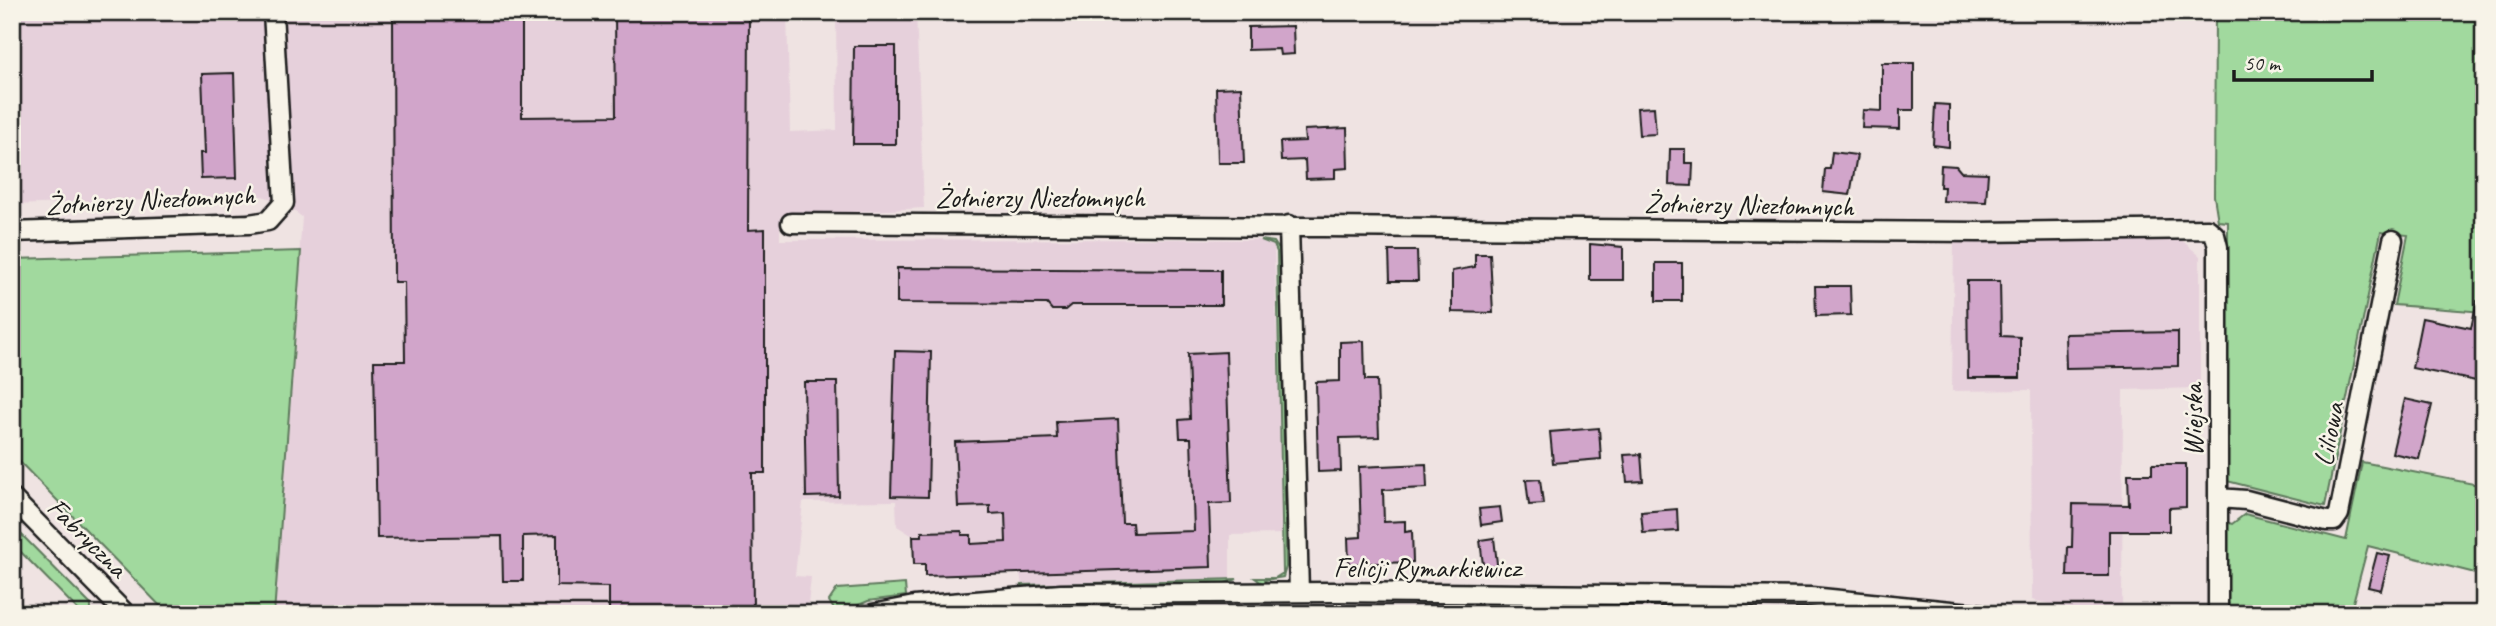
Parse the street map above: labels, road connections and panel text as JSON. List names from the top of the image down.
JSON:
{
  "streets": {
    "street": [
      "Żołnierzy Niezłomnych",
      "Wiejska",
      "Liliowa",
      "Fabryczna",
      "Felicji Rymarkiewicz"
    ]
  },
  "crossings": [
    ["Żołnierzy Niezłomnych", "Wiejska"],
    ["Wiejska", "Liliowa"]
  ],
  "scale_bar": "50 m"
}
